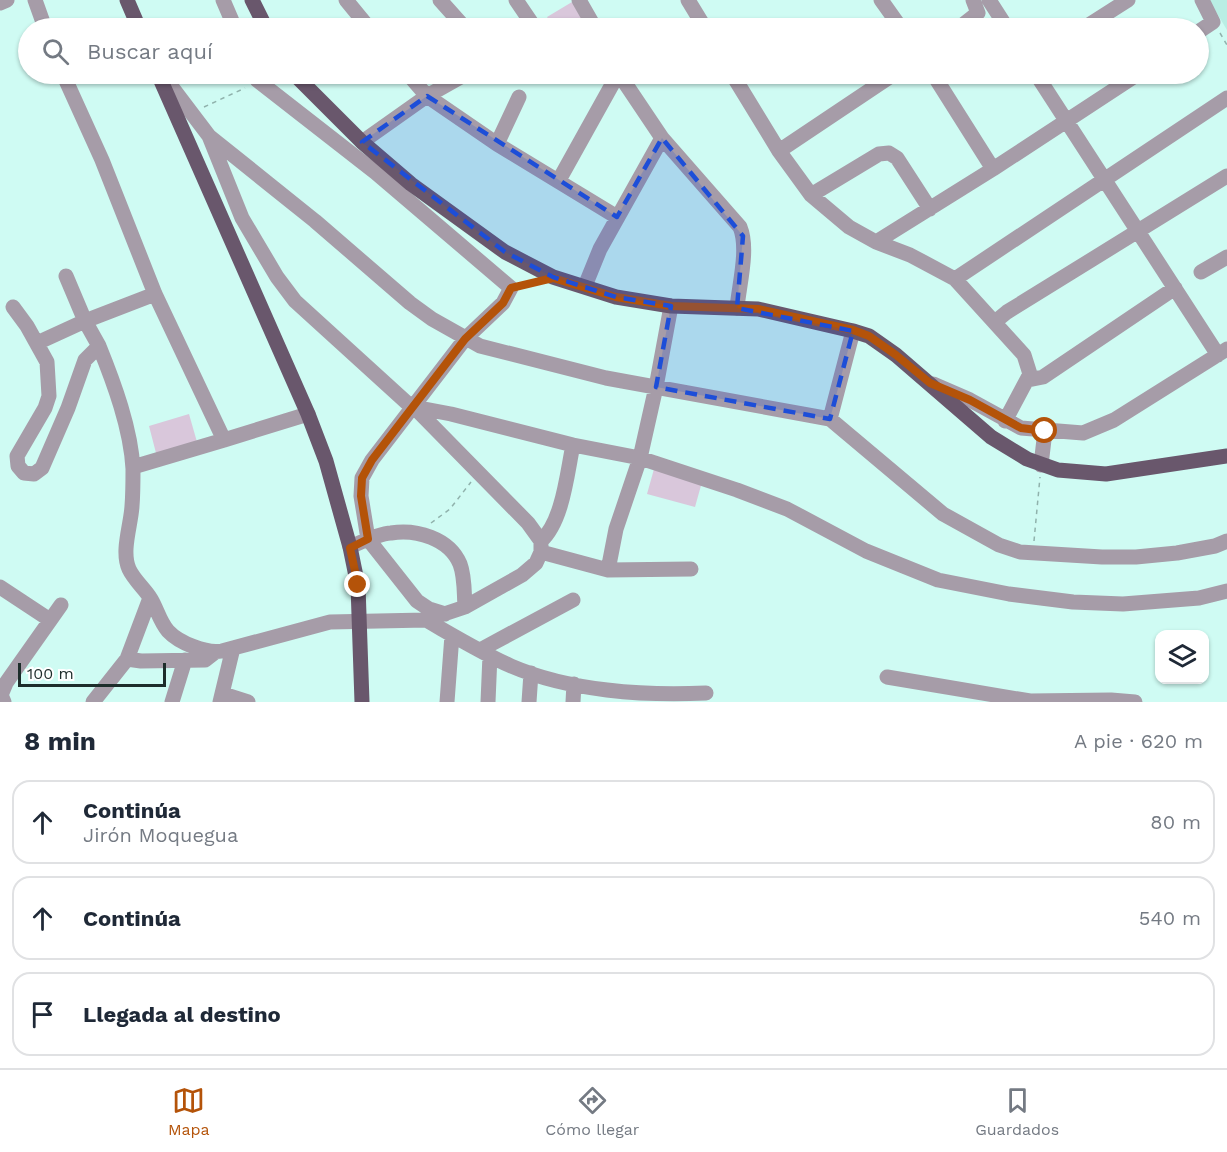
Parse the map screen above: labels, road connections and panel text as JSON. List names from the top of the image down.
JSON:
{
  "scale_bar": "100 m",
  "page": {
    "search": "Buscar aquí",
    "scale": "100 m",
    "heading": ["8 min", "A pie · 620 m"],
    "list": [
      ["Continúa", "Jirón Moquegua", "80 m"],
      ["Continúa", "540 m"],
      "Llegada al destino"
    ],
    "nav": ["Mapa", "Cómo llegar", "Guardados"]
  }
}
